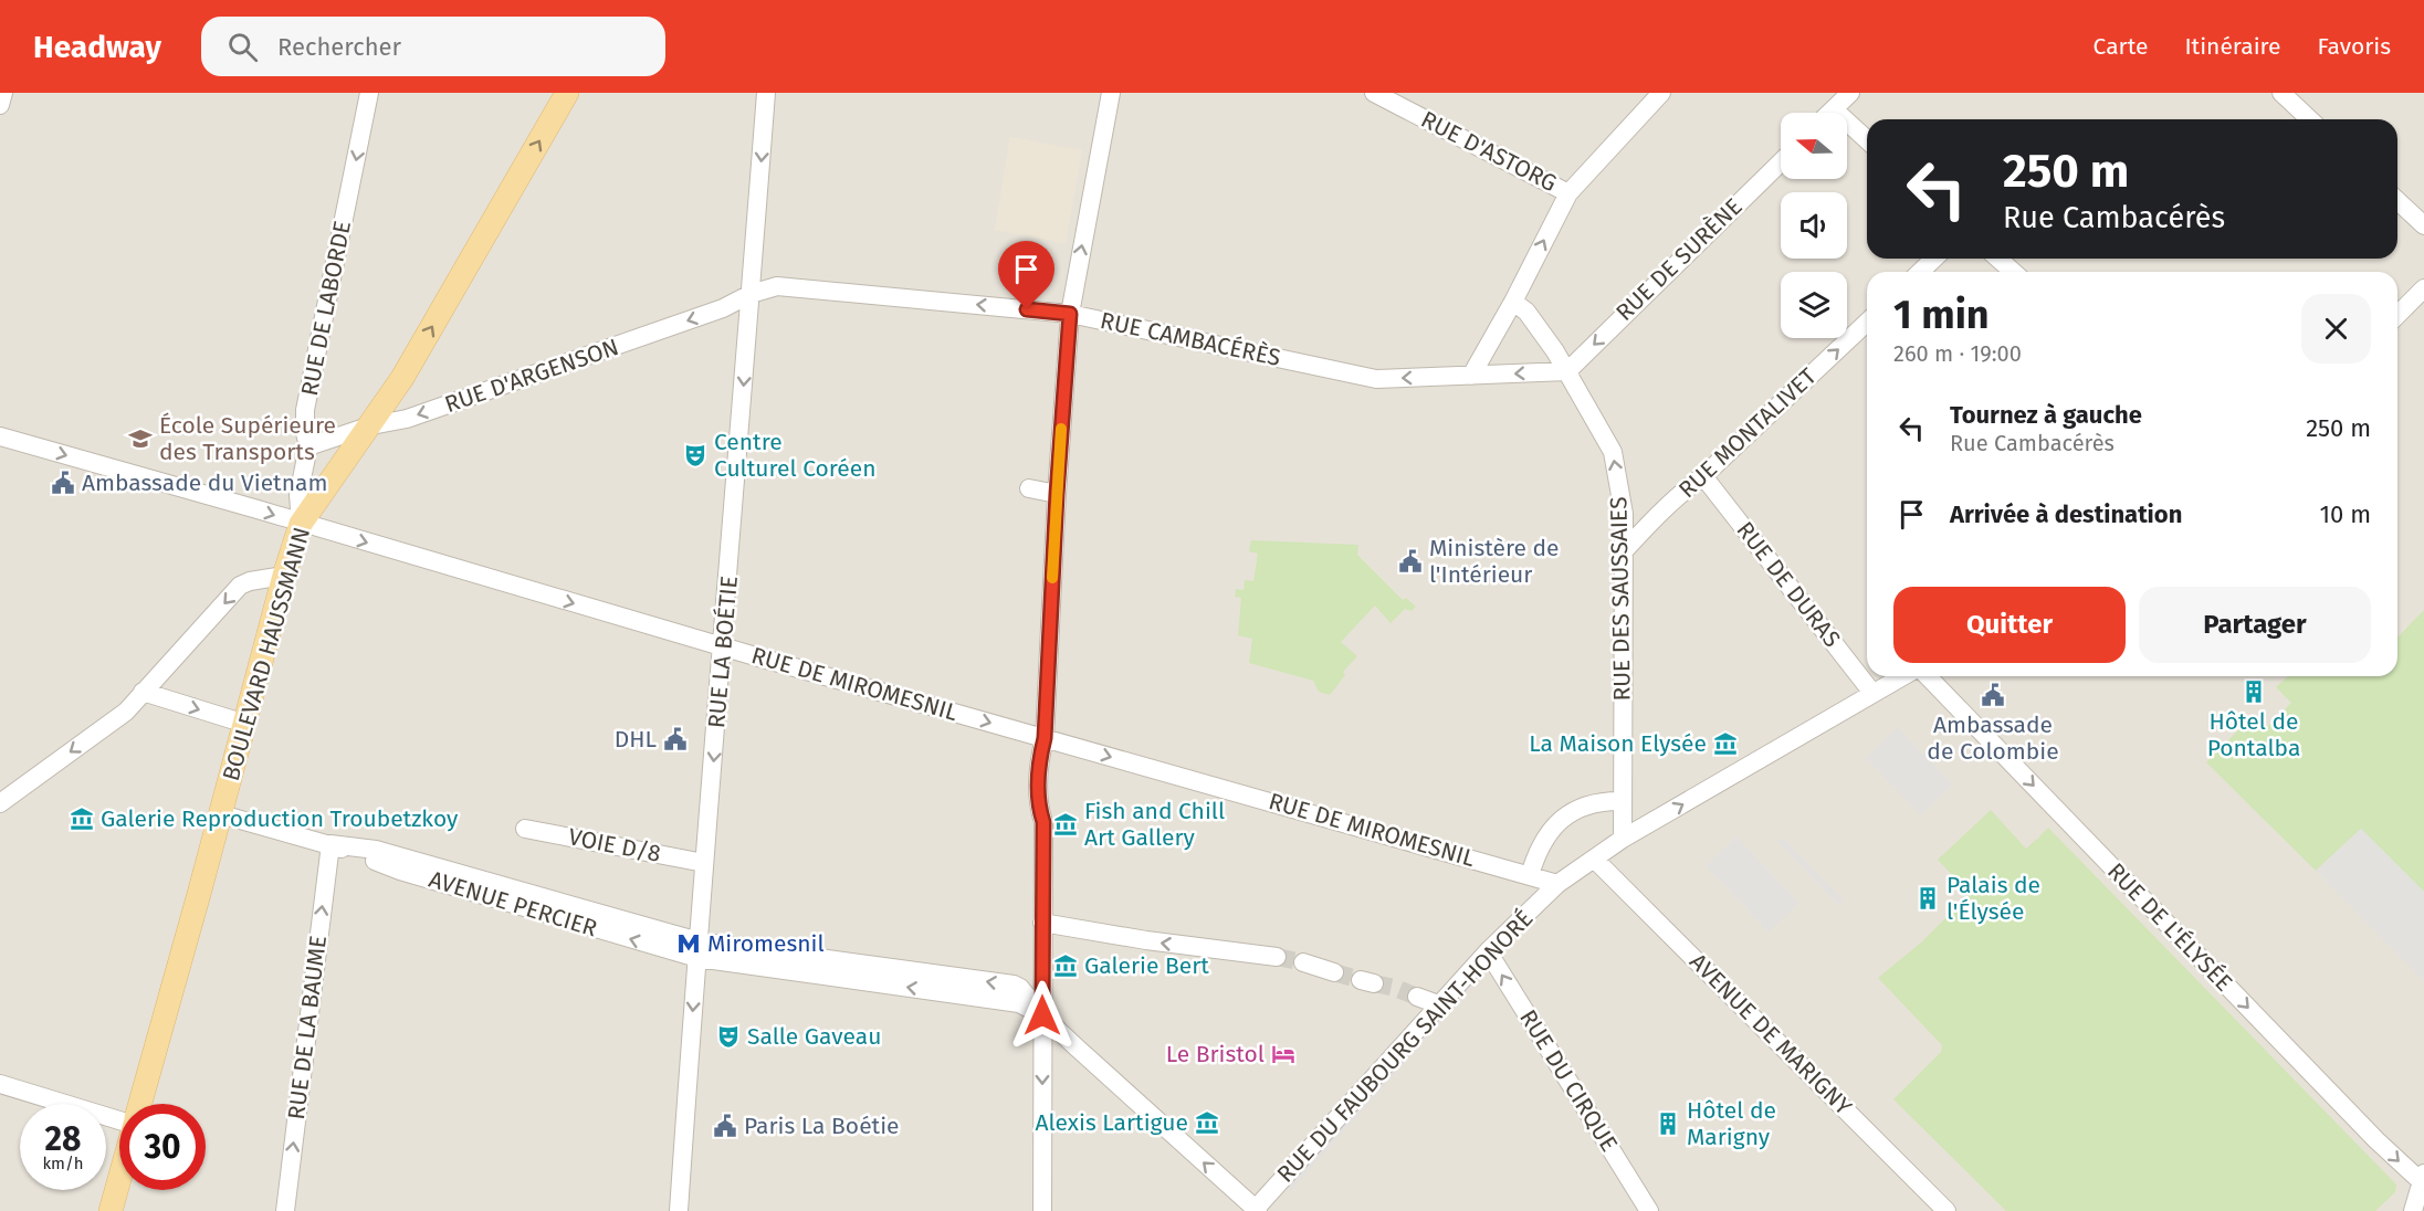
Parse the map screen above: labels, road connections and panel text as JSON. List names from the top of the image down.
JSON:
{
  "streets": {
    "main road": ["BOULEVARD HAUSSMANN"],
    "street": [
      "RUE D'ASTORG",
      "RUE DE SURÈNE",
      "RUE DE LABORDE",
      "RUE CAMBACÉRÈS",
      "RUE D'ARGENSON",
      "RUE MONTALIVET",
      "RUE DE DURAS",
      "RUE DES SAUSSAIES",
      "RUE LA BOÉTIE",
      "RUE DE MIROMESNIL",
      "VOIE D/8",
      "AVENUE PERCIER",
      "RUE DE L'ÉLYSÉE",
      "RUE DE LA BAUME",
      "AVENUE DE MARIGNY",
      "RUE DU FAUBOURG SAINT-HONORÉ",
      "RUE DU CIRQUE"
    ]
  },
  "crossings": [
    ["RUE DE SURÈNE", "RUE CAMBACÉRÈS"],
    ["RUE DE SURÈNE", "RUE DES SAUSSAIES"],
    ["RUE DE LABORDE", "RUE D'ARGENSON"],
    ["RUE DE LABORDE", "BOULEVARD HAUSSMANN"],
    ["RUE DE LABORDE", "RUE DE MIROMESNIL"],
    ["RUE CAMBACÉRÈS", "RUE D'ARGENSON"],
    ["RUE CAMBACÉRÈS", "RUE DES SAUSSAIES"],
    ["RUE CAMBACÉRÈS", "RUE LA BOÉTIE"],
    ["RUE D'ARGENSON", "RUE LA BOÉTIE"],
    ["RUE D'ARGENSON", "BOULEVARD HAUSSMANN"],
    ["RUE MONTALIVET", "RUE DE DURAS"],
    ["RUE MONTALIVET", "RUE DES SAUSSAIES"],
    ["RUE DES SAUSSAIES", "RUE DU FAUBOURG SAINT-HONORÉ"],
    ["RUE LA BOÉTIE", "RUE DE MIROMESNIL"],
    ["RUE LA BOÉTIE", "VOIE D/8"],
    ["RUE LA BOÉTIE", "AVENUE PERCIER"],
    ["BOULEVARD HAUSSMANN", "RUE DE MIROMESNIL"],
    ["BOULEVARD HAUSSMANN", "AVENUE PERCIER"],
    ["RUE DE MIROMESNIL", "RUE DU FAUBOURG SAINT-HONORÉ"],
    ["AVENUE PERCIER", "RUE DE LA BAUME"],
    ["AVENUE PERCIER", "RUE DU FAUBOURG SAINT-HONORÉ"],
    ["AVENUE DE MARIGNY", "RUE DU FAUBOURG SAINT-HONORÉ"],
    ["RUE DU FAUBOURG SAINT-HONORÉ", "RUE DU CIRQUE"]
  ],
  "one_way": [
    "RUE DE LABORDE",
    "RUE CAMBACÉRÈS",
    "RUE D'ARGENSON",
    "RUE MONTALIVET",
    "RUE LA BOÉTIE",
    "RUE DE MIROMESNIL",
    "AVENUE PERCIER",
    "RUE DE L'ÉLYSÉE",
    "RUE DE LA BAUME",
    "RUE DU CIRQUE"
  ],
  "places": {
    "school or university": ["École Supérieure des Transports"],
    "theatre": ["Centre Culturel Coréen", "Salle Gaveau"],
    "public building": [
      "Ambassade du Vietnam",
      "Ministère de l'Intérieur",
      "Ambassade de Colombie",
      "DHL",
      "Paris La Boétie"
    ],
    "building": ["Hôtel de Pontalba", "Palais de l'Élysée", "Hôtel de Marigny"],
    "museum": [
      "La Maison Elysée",
      "Galerie Reproduction Troubetzkoy",
      "Fish and Chill Art Gallery",
      "Galerie Bert",
      "Alexis Lartigue"
    ],
    "metro station": ["Miromesnil"],
    "hotel": ["Le Bristol"]
  },
  "north": "left",
  "page": {
    "header": "Headway",
    "search": "Rechercher",
    "nav": ["Carte", "Itinéraire", "Favoris"],
    "turn": ["250 m", "Rue Cambacérès"],
    "heading": ["1 min", "260 m · 19:00"],
    "list": [
      {
        "name": "Tournez à gauche",
        "note": "Rue Cambacérès",
        "value": "250 m"
      },
      {
        "name": "Arrivée à destination",
        "value": "10 m"
      }
    ],
    "buttons": ["Quitter", "Partager"],
    "speed": "28 km/h",
    "limit": "30"
  }
}
